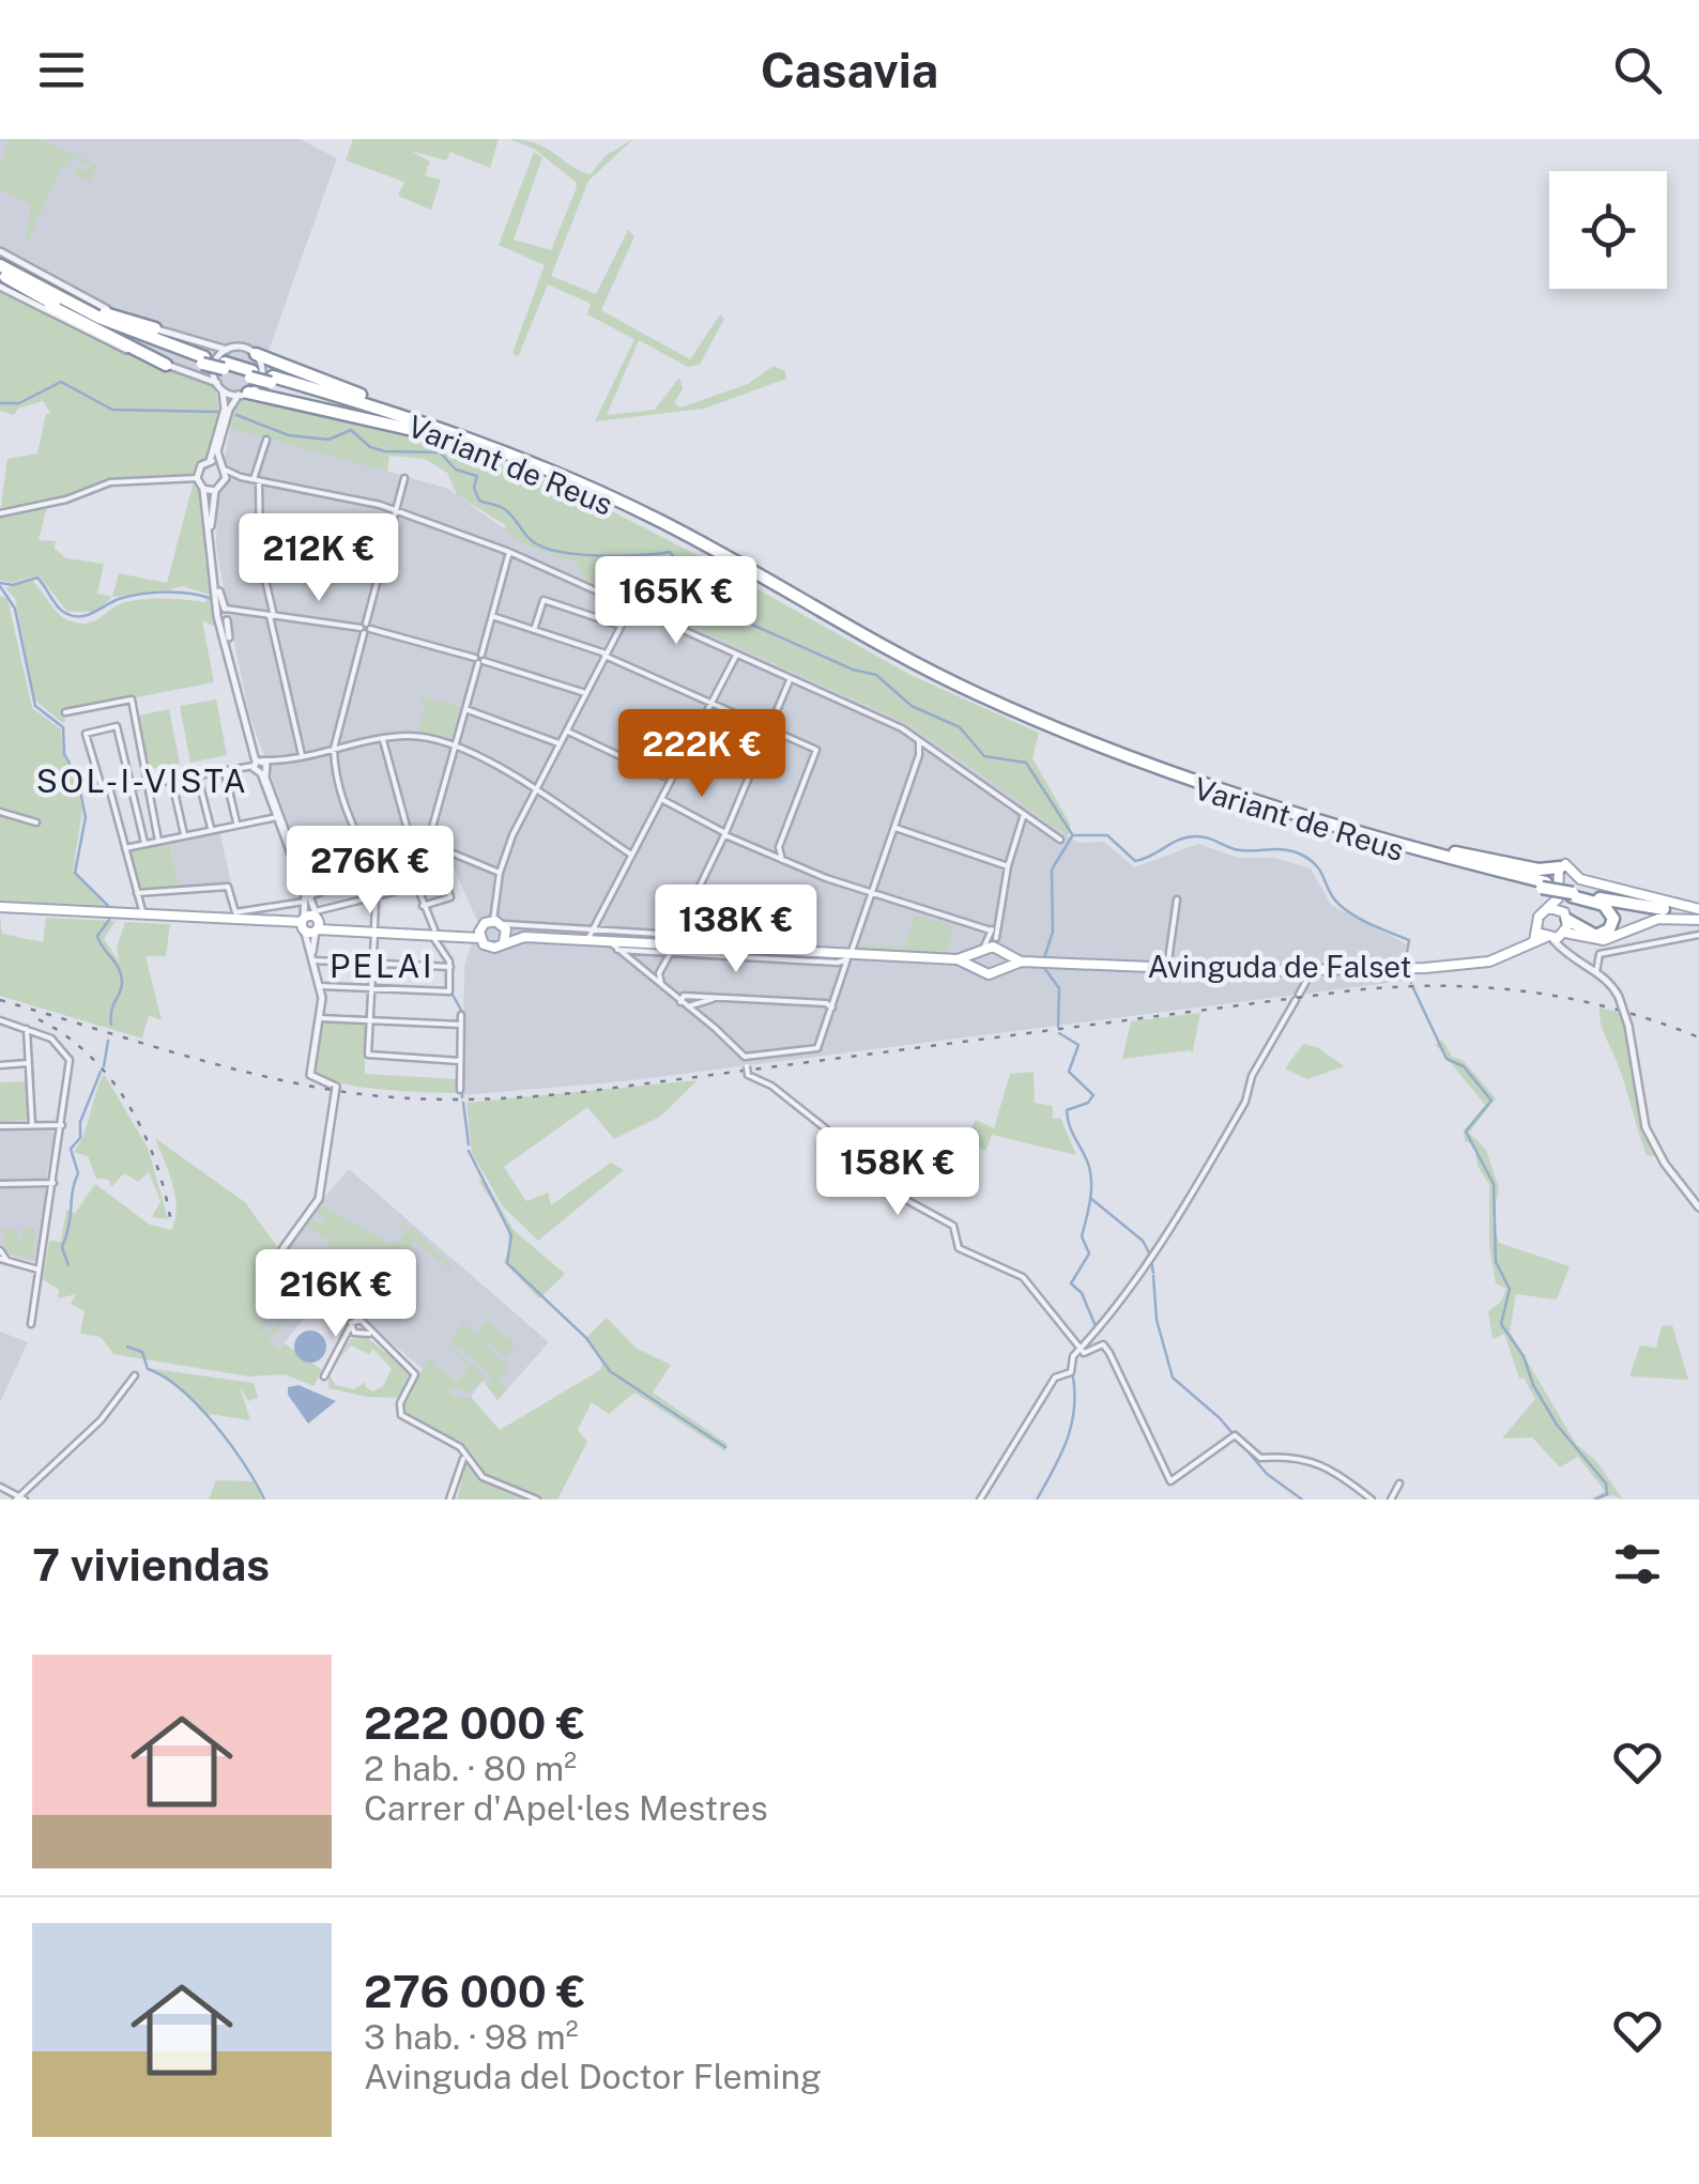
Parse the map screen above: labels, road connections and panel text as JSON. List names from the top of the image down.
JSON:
{
  "streets": {
    "highway": ["Variant de Reus"],
    "main road": ["Avinguda de Falset"]
  },
  "districts": ["SOL-I-VISTA", "PELAI"],
  "page": {
    "header": "Casavia",
    "price": [
      "212K €",
      "165K €",
      "222K €",
      "276K €",
      "138K €",
      "158K €",
      "216K €"
    ],
    "heading": "7 viviendas",
    "list": [
      {
        "name": "222 000 €",
        "note": "2 hab. · 80 m² · Carrer d'Apel·les Mestres"
      },
      {
        "name": "276 000 €",
        "note": "3 hab. · 98 m² · Avinguda del Doctor Fleming"
      }
    ]
  }
}
